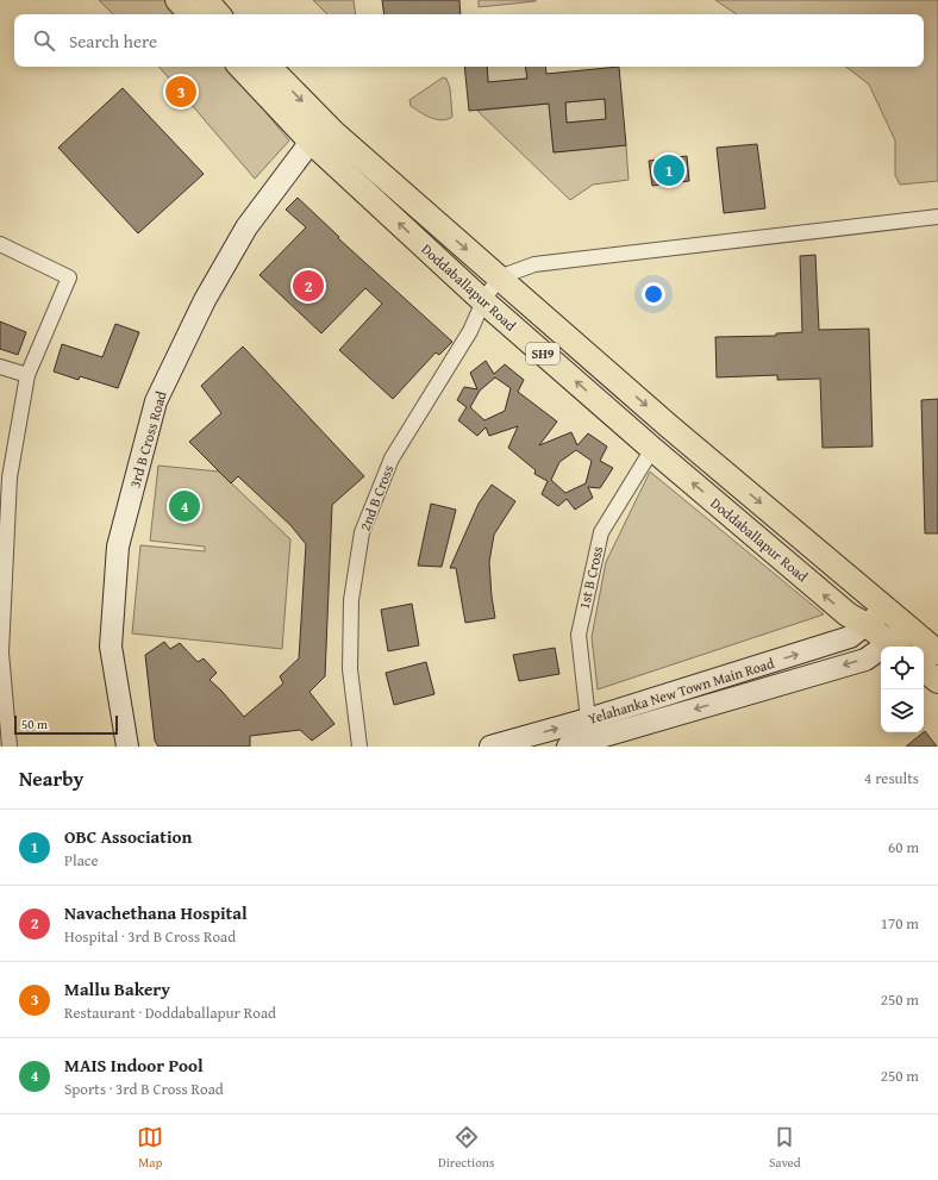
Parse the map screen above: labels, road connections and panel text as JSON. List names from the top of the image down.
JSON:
{
  "streets": {
    "main road": [
      "Doddaballapur Road",
      "SH9",
      "3rd B Cross Road",
      "Yelahanka New Town Main Road"
    ],
    "street": ["2nd B Cross", "1st B Cross"]
  },
  "crossings": [
    ["Doddaballapur Road", "SH9"],
    ["Doddaballapur Road", "3rd B Cross Road"],
    ["Doddaballapur Road", "2nd B Cross"],
    ["Doddaballapur Road", "1st B Cross"],
    ["Doddaballapur Road", "Yelahanka New Town Main Road"],
    ["SH9", "Yelahanka New Town Main Road"],
    ["1st B Cross", "Yelahanka New Town Main Road"]
  ],
  "scale_bar": "50 m",
  "page": {
    "search": "Search here",
    "pins": [
      "3",
      "1",
      "2",
      "4"
    ],
    "scale": "50 m",
    "heading": ["Nearby", "4 results"],
    "list": [
      {
        "mark": "1",
        "name": "OBC Association",
        "note": "Place",
        "value": "60 m"
      },
      {
        "mark": "2",
        "name": "Navachethana Hospital",
        "note": "Hospital · 3rd B Cross Road",
        "value": "170 m"
      },
      {
        "mark": "3",
        "name": "Mallu Bakery",
        "note": "Restaurant · Doddaballapur Road",
        "value": "250 m"
      },
      {
        "mark": "4",
        "name": "MAIS Indoor Pool",
        "note": "Sports · 3rd B Cross Road",
        "value": "250 m"
      }
    ],
    "nav": ["Map", "Directions", "Saved"]
  }
}
